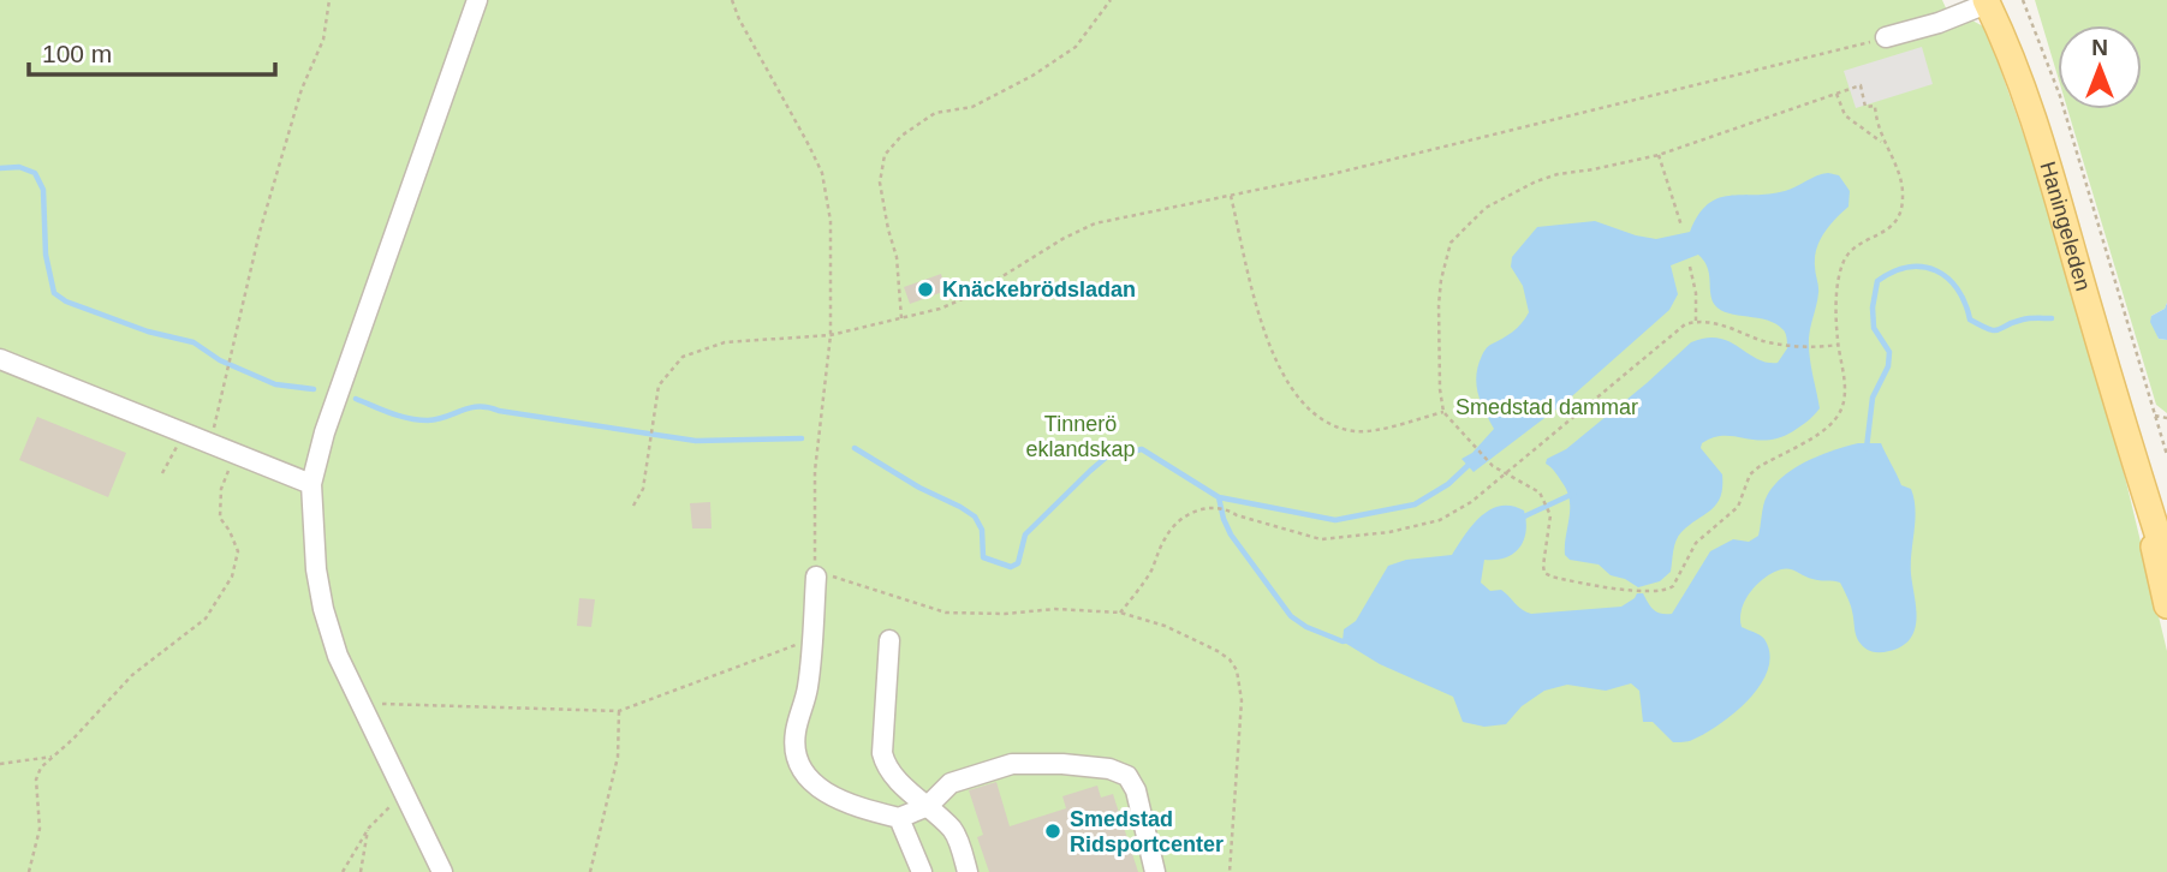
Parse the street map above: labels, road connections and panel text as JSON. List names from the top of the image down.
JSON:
{
  "streets": {
    "main road": ["Haningeleden"]
  },
  "parks": ["Smedstad dammar", "Tinnerö eklandskap"],
  "places": ["Knäckebrödsladan", "Smedstad Ridsportcenter"],
  "scale_bar": "100 m",
  "north": "top"
}
